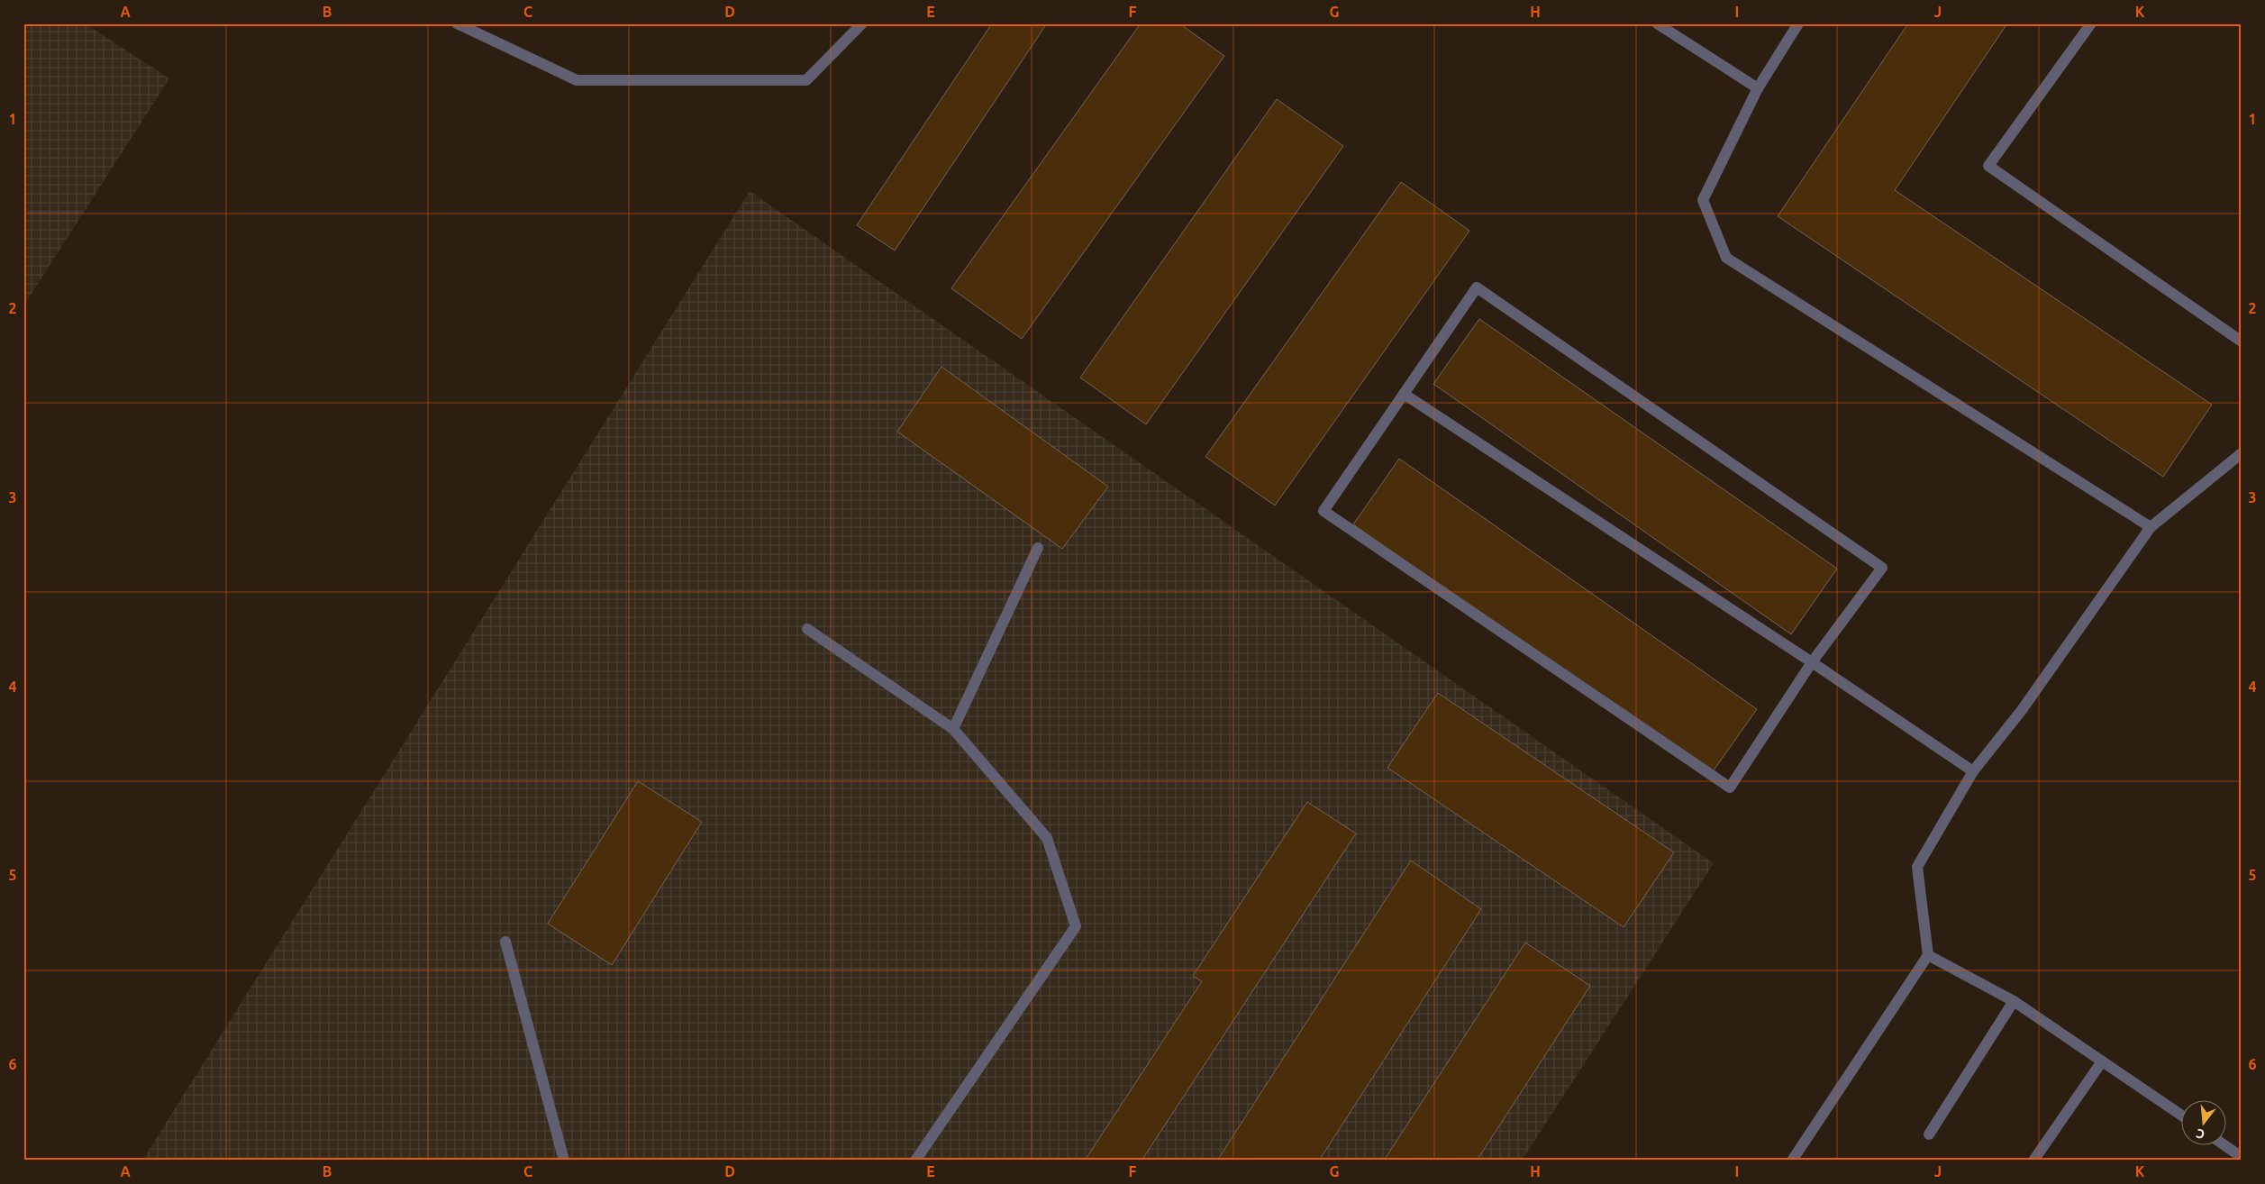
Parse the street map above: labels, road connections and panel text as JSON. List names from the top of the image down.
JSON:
{
  "north": "bottom",
  "grid": {
    "columns": [
      "A",
      "B",
      "C",
      "D",
      "E",
      "F",
      "G",
      "H",
      "I",
      "J",
      "K"
    ],
    "rows": [
      "1",
      "2",
      "3",
      "4",
      "5",
      "6"
    ]
  }
}
